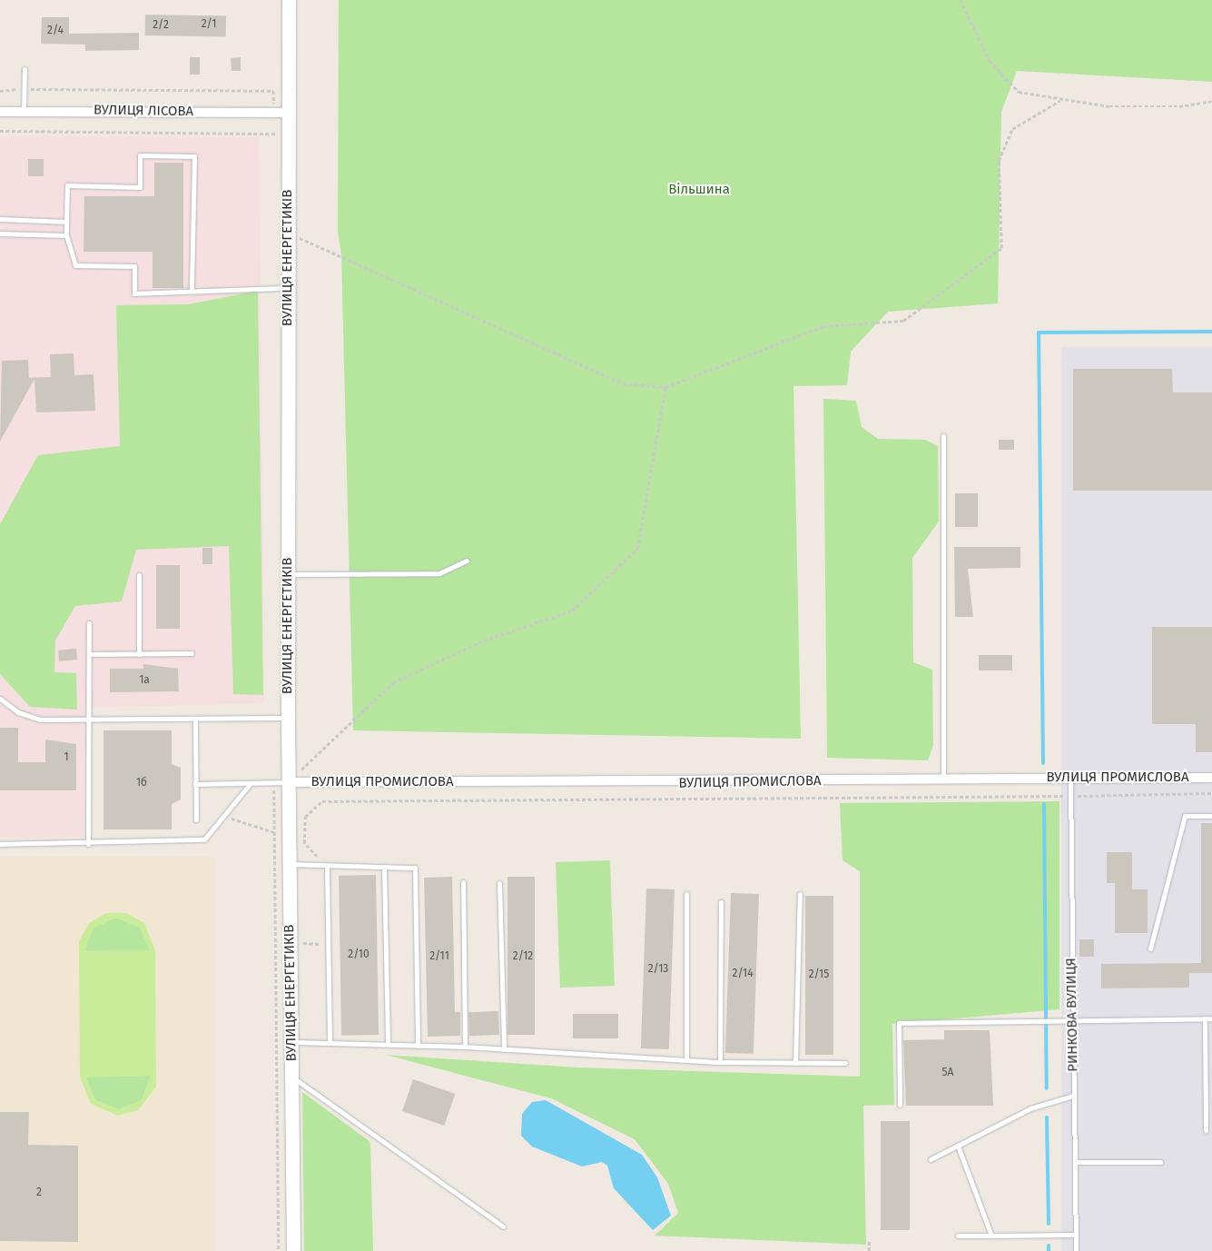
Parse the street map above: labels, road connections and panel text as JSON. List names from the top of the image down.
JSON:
{
  "streets": {
    "main road": ["ВУЛИЦЯ ЕНЕРГЕТИКІВ"],
    "street": ["ВУЛИЦЯ ЛІСОВА", "ВУЛИЦЯ ПРОМИСЛОВА"],
    "lane": ["РИНКОВА ВУЛИЦЯ"]
  },
  "crossings": [
    ["ВУЛИЦЯ ЛІСОВА", "ВУЛИЦЯ ЕНЕРГЕТИКІВ"],
    ["ВУЛИЦЯ ЕНЕРГЕТИКІВ", "ВУЛИЦЯ ПРОМИСЛОВА"],
    ["ВУЛИЦЯ ПРОМИСЛОВА", "РИНКОВА ВУЛИЦЯ"]
  ],
  "parks": ["Вільшина"],
  "house_numbers": [
    "2/1",
    "2/2",
    "2/4",
    "1а",
    "1",
    "1б",
    "2/10",
    "2/11",
    "2/12",
    "2/13",
    "2/14",
    "2/15",
    "5А",
    "2"
  ]
}
